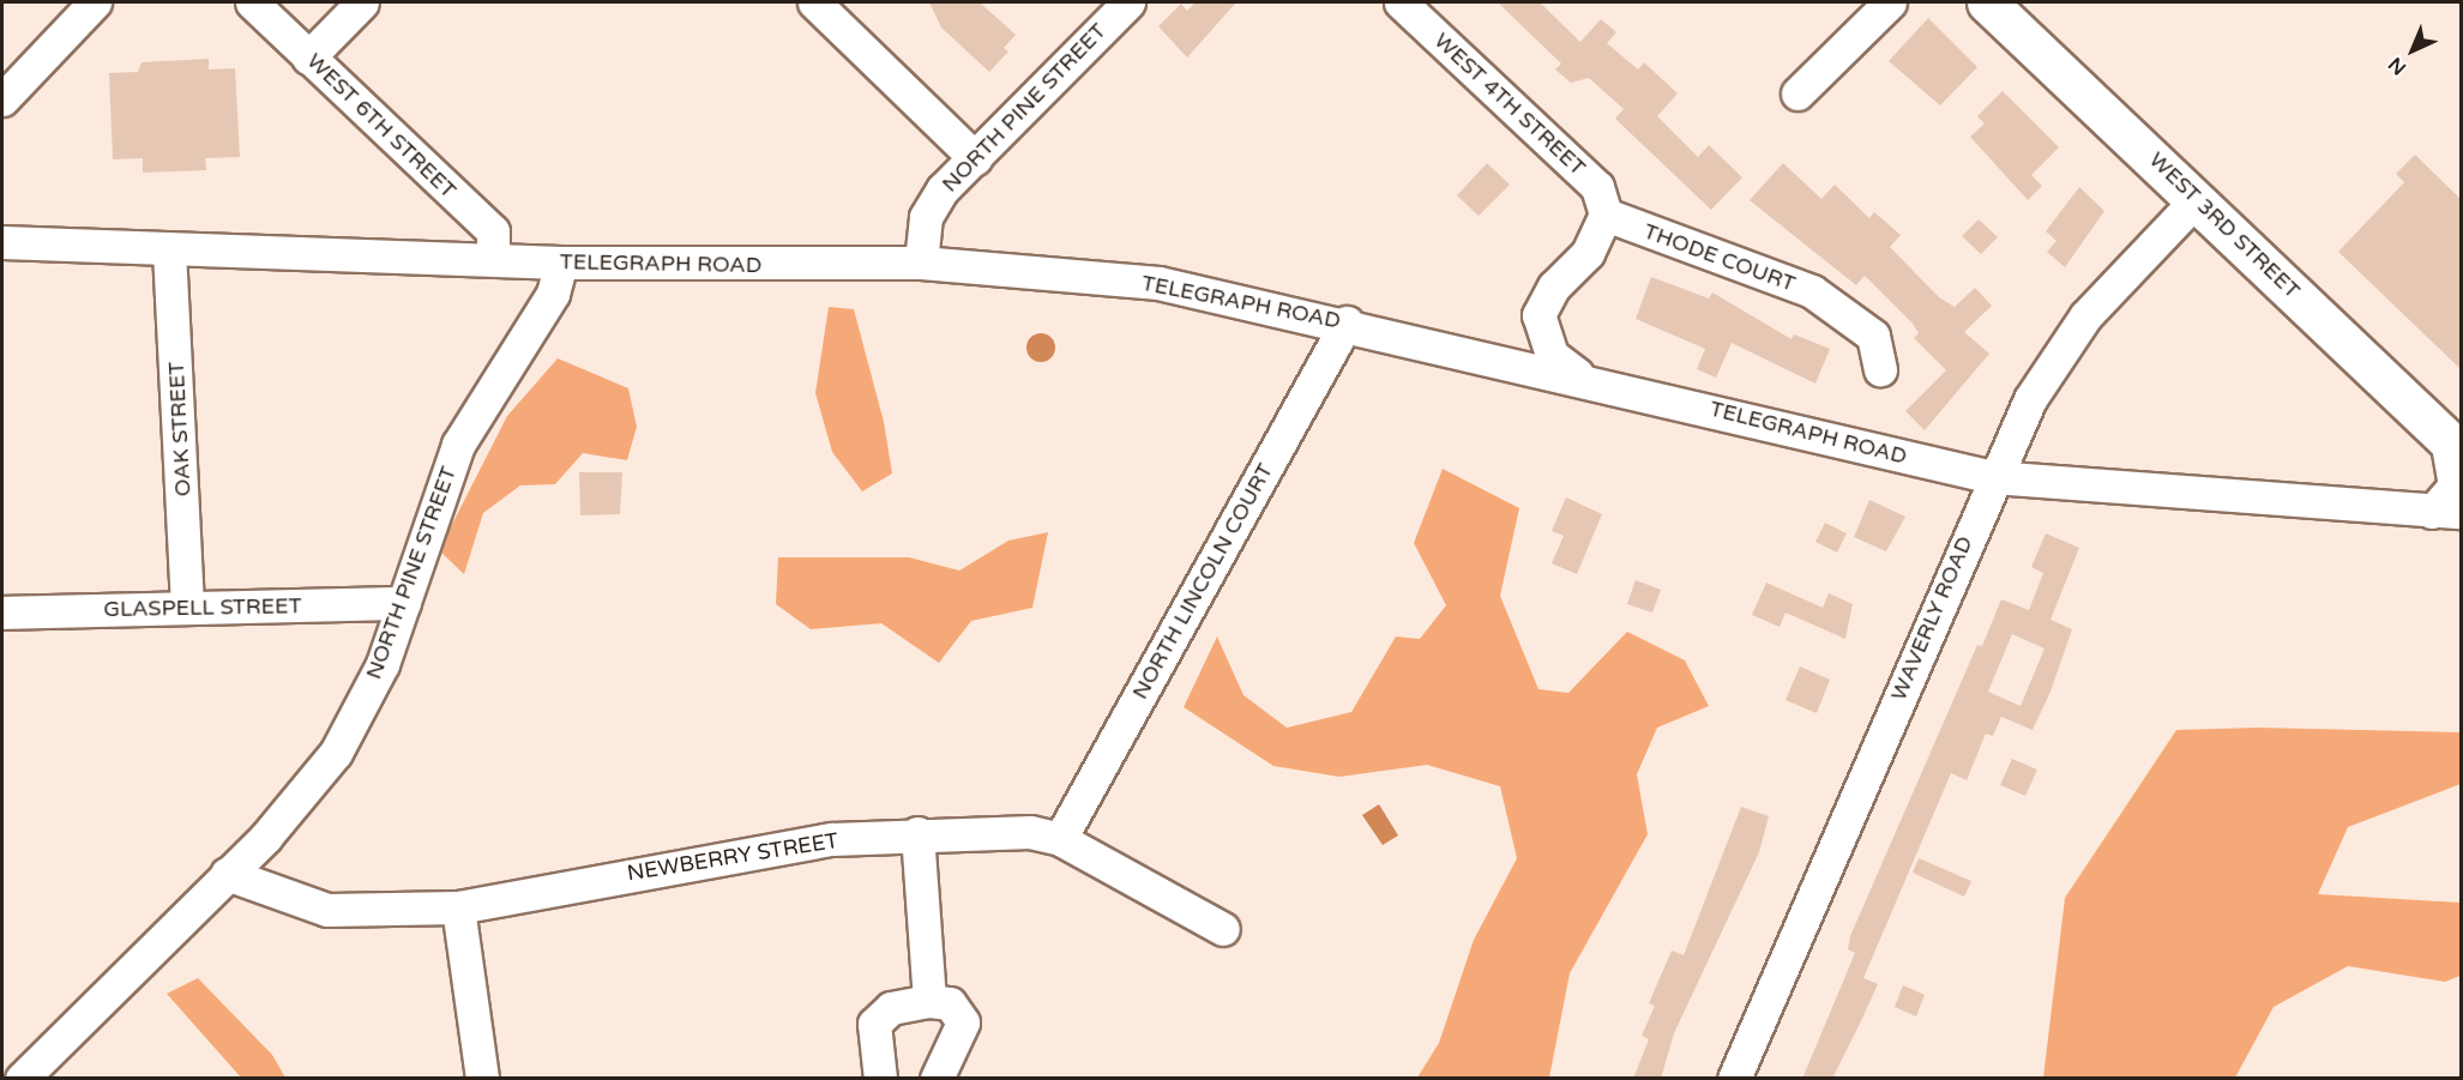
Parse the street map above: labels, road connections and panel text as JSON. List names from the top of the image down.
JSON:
{
  "streets": {
    "main road": ["WEST 3RD STREET"],
    "street": [
      "WEST 4TH STREET",
      "NORTH PINE STREET",
      "WEST 6TH STREET",
      "THODE COURT",
      "TELEGRAPH ROAD",
      "OAK STREET",
      "NORTH LINCOLN COURT",
      "GLASPELL STREET",
      "WAVERLY ROAD",
      "NEWBERRY STREET"
    ]
  },
  "crossings": [
    ["WEST 4TH STREET", "THODE COURT"],
    ["NORTH PINE STREET", "TELEGRAPH ROAD"],
    ["NORTH PINE STREET", "GLASPELL STREET"],
    ["NORTH PINE STREET", "NEWBERRY STREET"],
    ["WEST 6TH STREET", "TELEGRAPH ROAD"],
    ["WEST 3RD STREET", "WAVERLY ROAD"],
    ["TELEGRAPH ROAD", "OAK STREET"],
    ["TELEGRAPH ROAD", "NORTH LINCOLN COURT"],
    ["TELEGRAPH ROAD", "WAVERLY ROAD"],
    ["OAK STREET", "GLASPELL STREET"],
    ["NORTH LINCOLN COURT", "NEWBERRY STREET"]
  ],
  "north": "bottom left"
}
